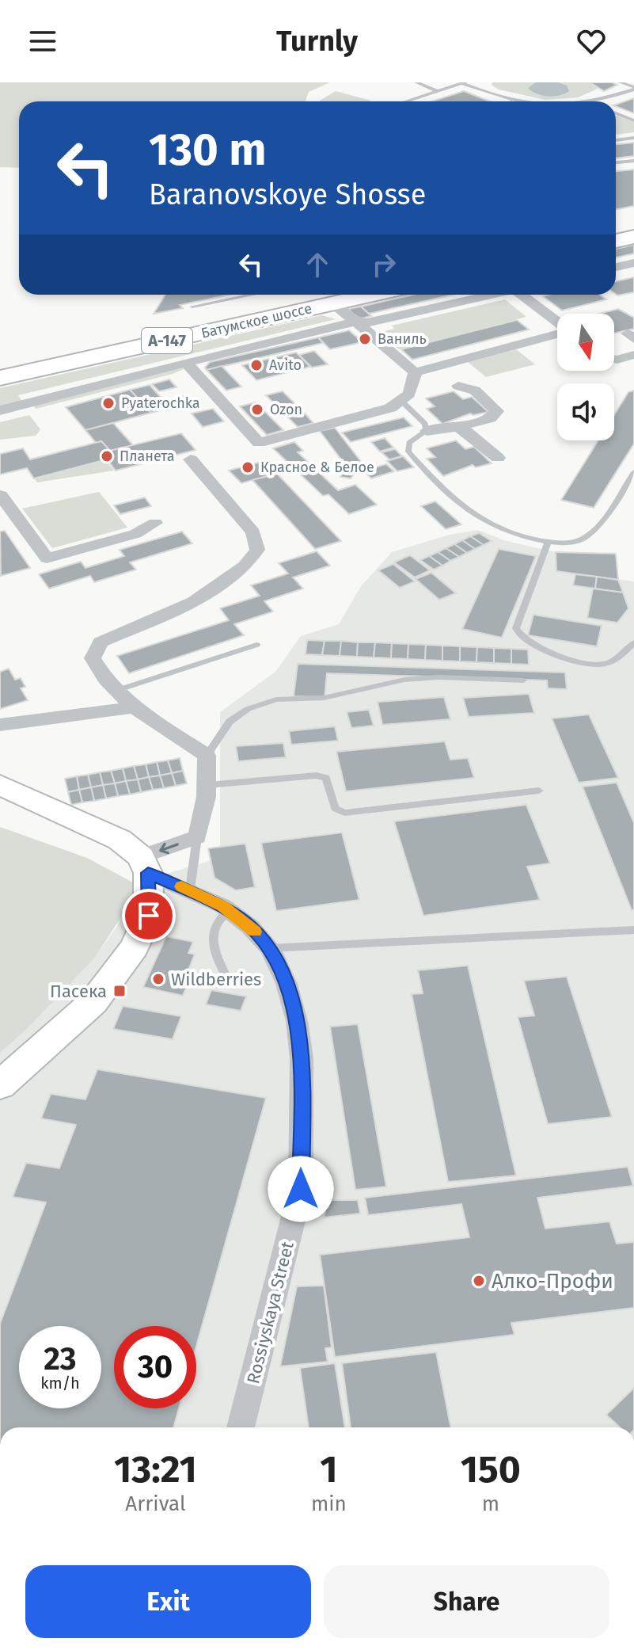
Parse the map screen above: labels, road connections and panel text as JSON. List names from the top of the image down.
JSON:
{
  "streets": {
    "highway": ["Батумское шоссе", "А-147"],
    "main road": ["Rossiyskaya Street"]
  },
  "places": {
    "other": [
      "Ваниль",
      "Avito",
      "Pyaterochka",
      "Ozon",
      "Планета",
      "Красное & Белое",
      "Wildberries",
      "Алко-Профи"
    ],
    "transit": ["Пасека"]
  },
  "north": "bottom",
  "page": {
    "header": "Turnly",
    "turn": ["130 m", "Baranovskoye Shosse"],
    "speed": "23 km/h",
    "limit": "30",
    "eta": [
      "13:21",
      "Arrival",
      "1",
      "min",
      "150",
      "m"
    ],
    "buttons": ["Exit", "Share"]
  }
}
